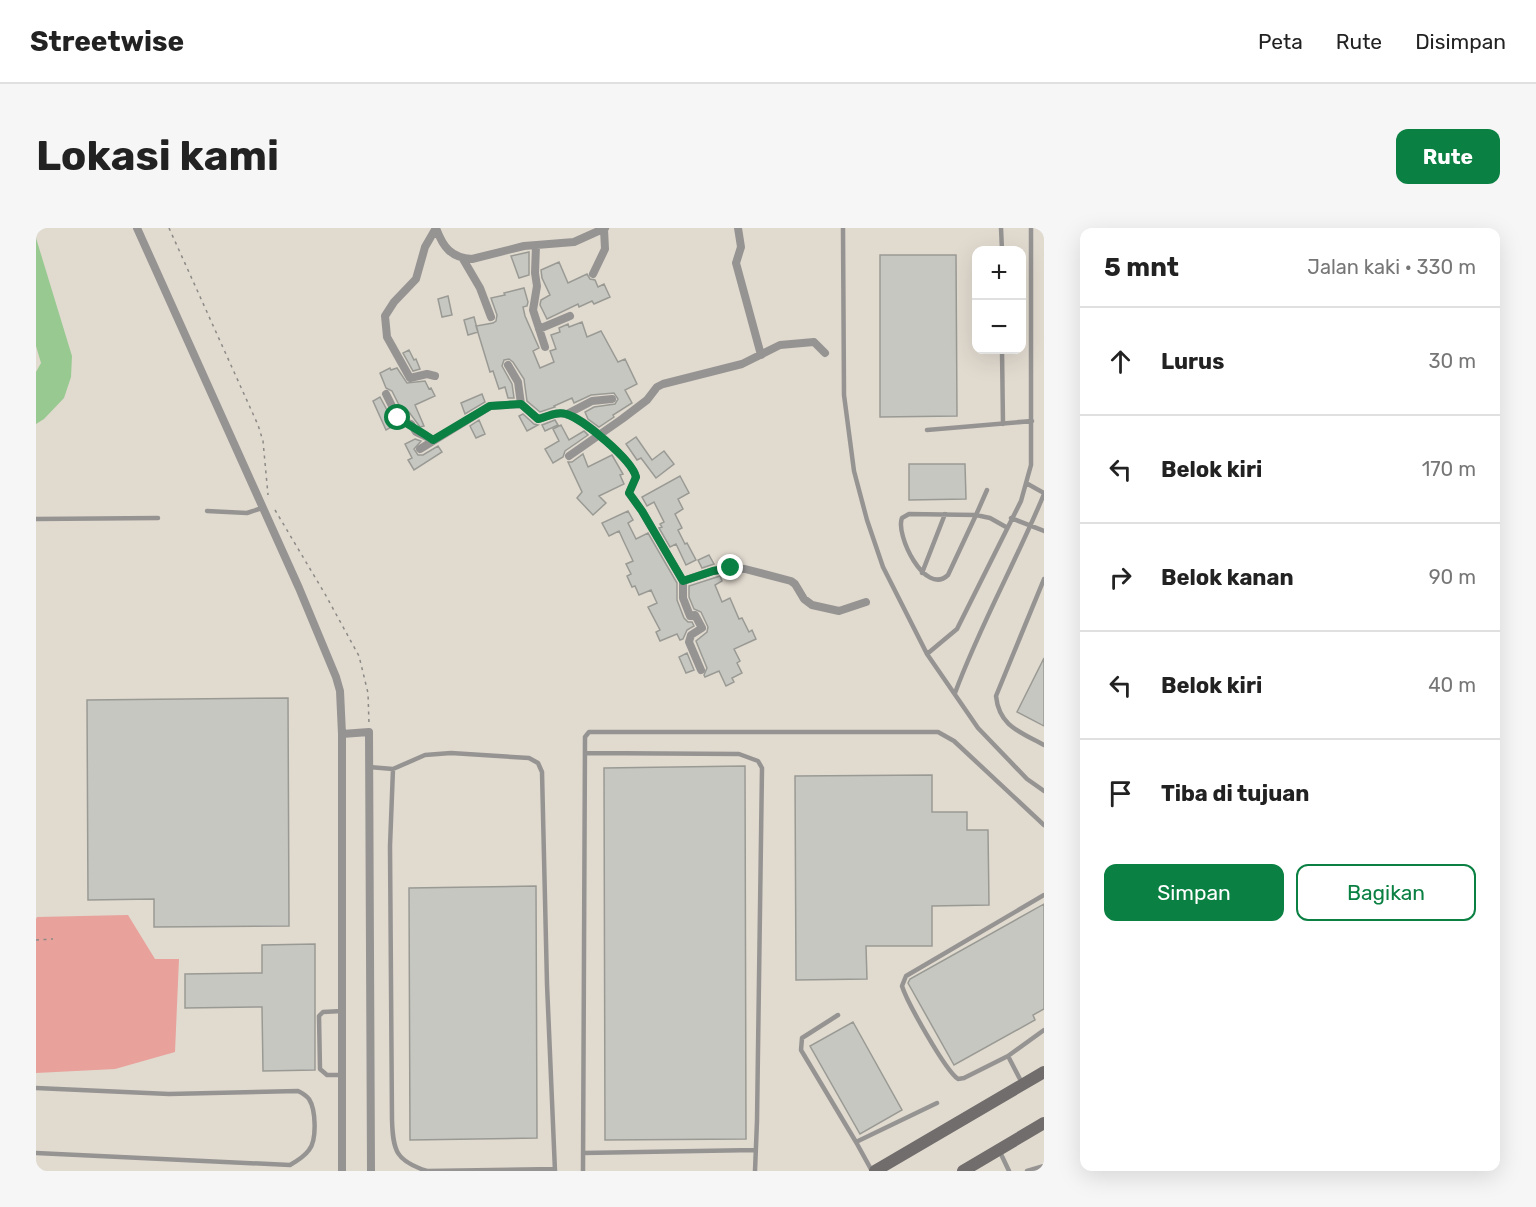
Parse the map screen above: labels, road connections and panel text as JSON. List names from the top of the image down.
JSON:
{
  "page": {
    "header": "Streetwise",
    "nav": ["Peta", "Rute", "Disimpan"],
    "buttons": [
      "Rute",
      ["Simpan", "Bagikan"]
    ],
    "title": "Lokasi kami",
    "heading": ["5 mnt", "Jalan kaki · 330 m"],
    "map_buttons": ["+", "−"],
    "list": [
      ["Lurus", "30 m"],
      ["Belok kiri", "170 m"],
      ["Belok kanan", "90 m"],
      ["Belok kiri", "40 m"],
      "Tiba di tujuan"
    ]
  }
}
